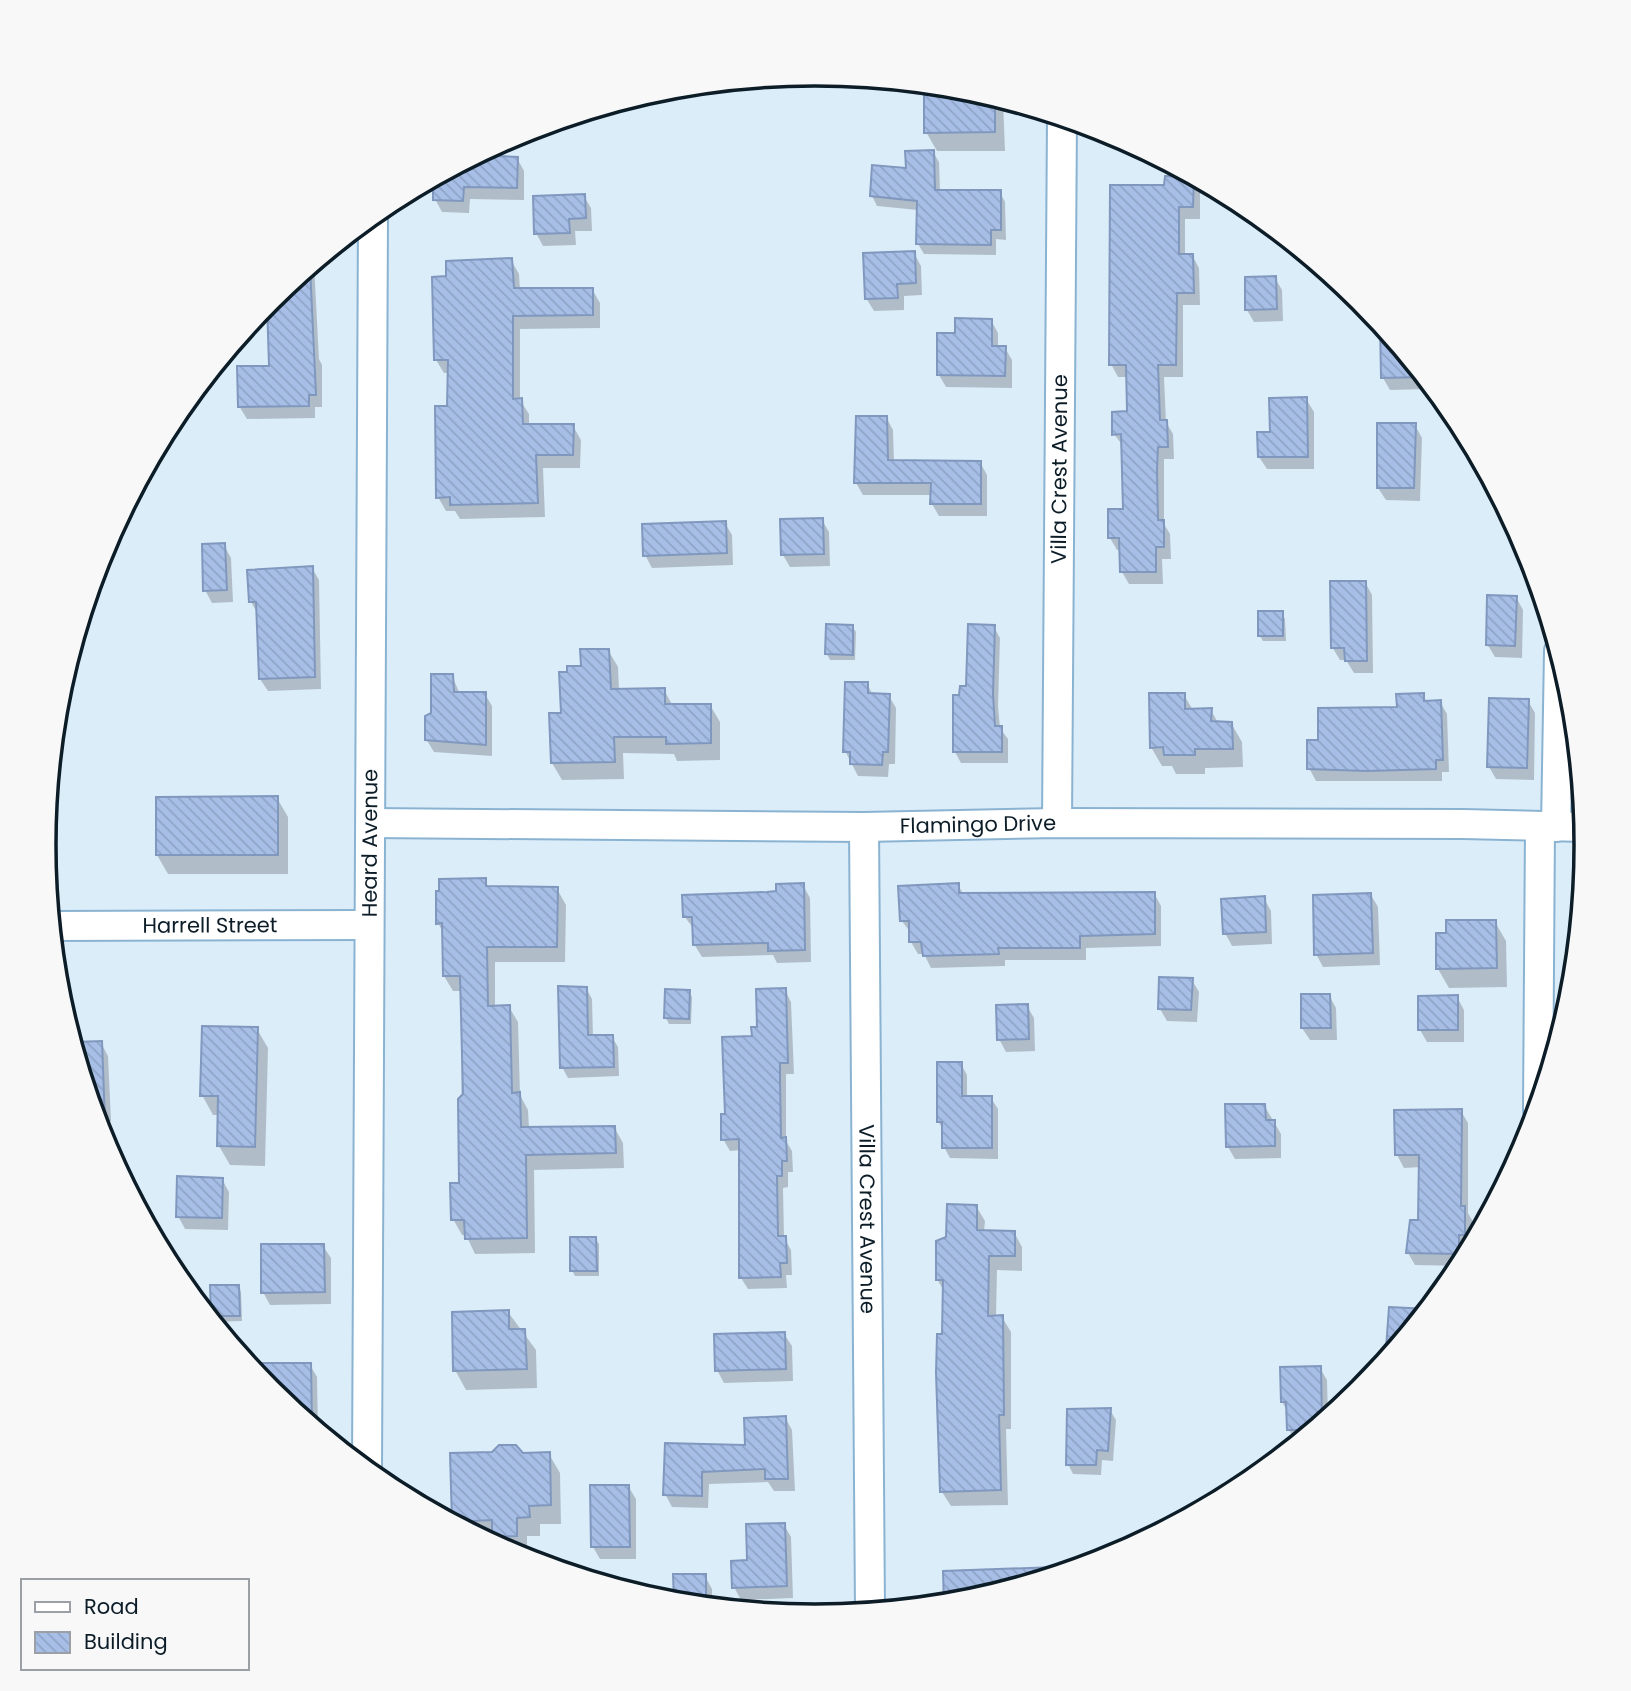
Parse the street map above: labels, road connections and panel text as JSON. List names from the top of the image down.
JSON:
{
  "streets": {
    "street": [
      "Villa Crest Avenue",
      "Flamingo Drive",
      "Heard Avenue",
      "Harrell Street"
    ]
  },
  "crossings": [
    ["Villa Crest Avenue", "Flamingo Drive"],
    ["Flamingo Drive", "Heard Avenue"],
    ["Heard Avenue", "Harrell Street"]
  ],
  "legend": ["Road", "Building"]
}
